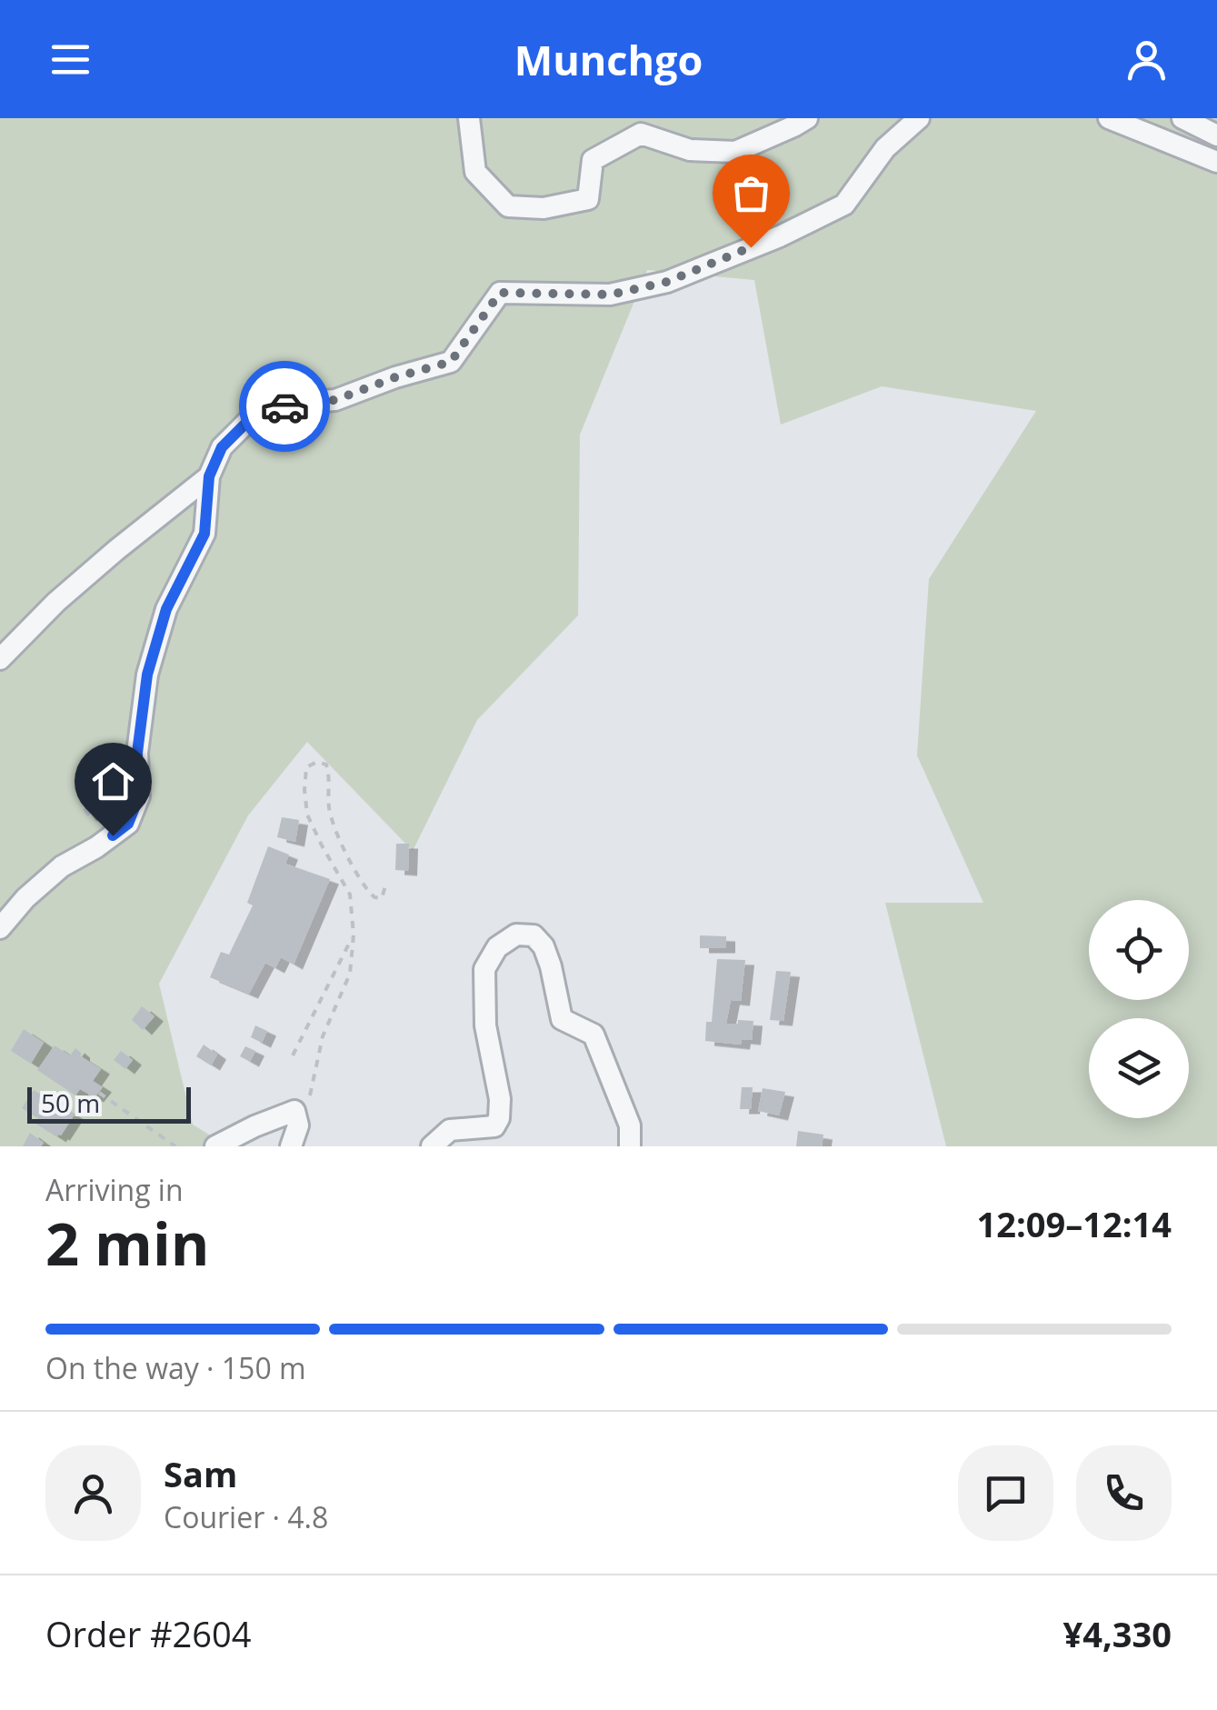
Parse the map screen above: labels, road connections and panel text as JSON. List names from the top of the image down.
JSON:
{
  "scale_bar": "50 m",
  "page": {
    "header": "Munchgo",
    "scale": "50 m",
    "heading": ["2 min", "Arriving in", "12:09–12:14"],
    "panel": [
      "Sam",
      "Courier · 4.8",
      "Order #2604",
      "¥4,330"
    ],
    "bar": "On the way · 150 m"
  }
}
